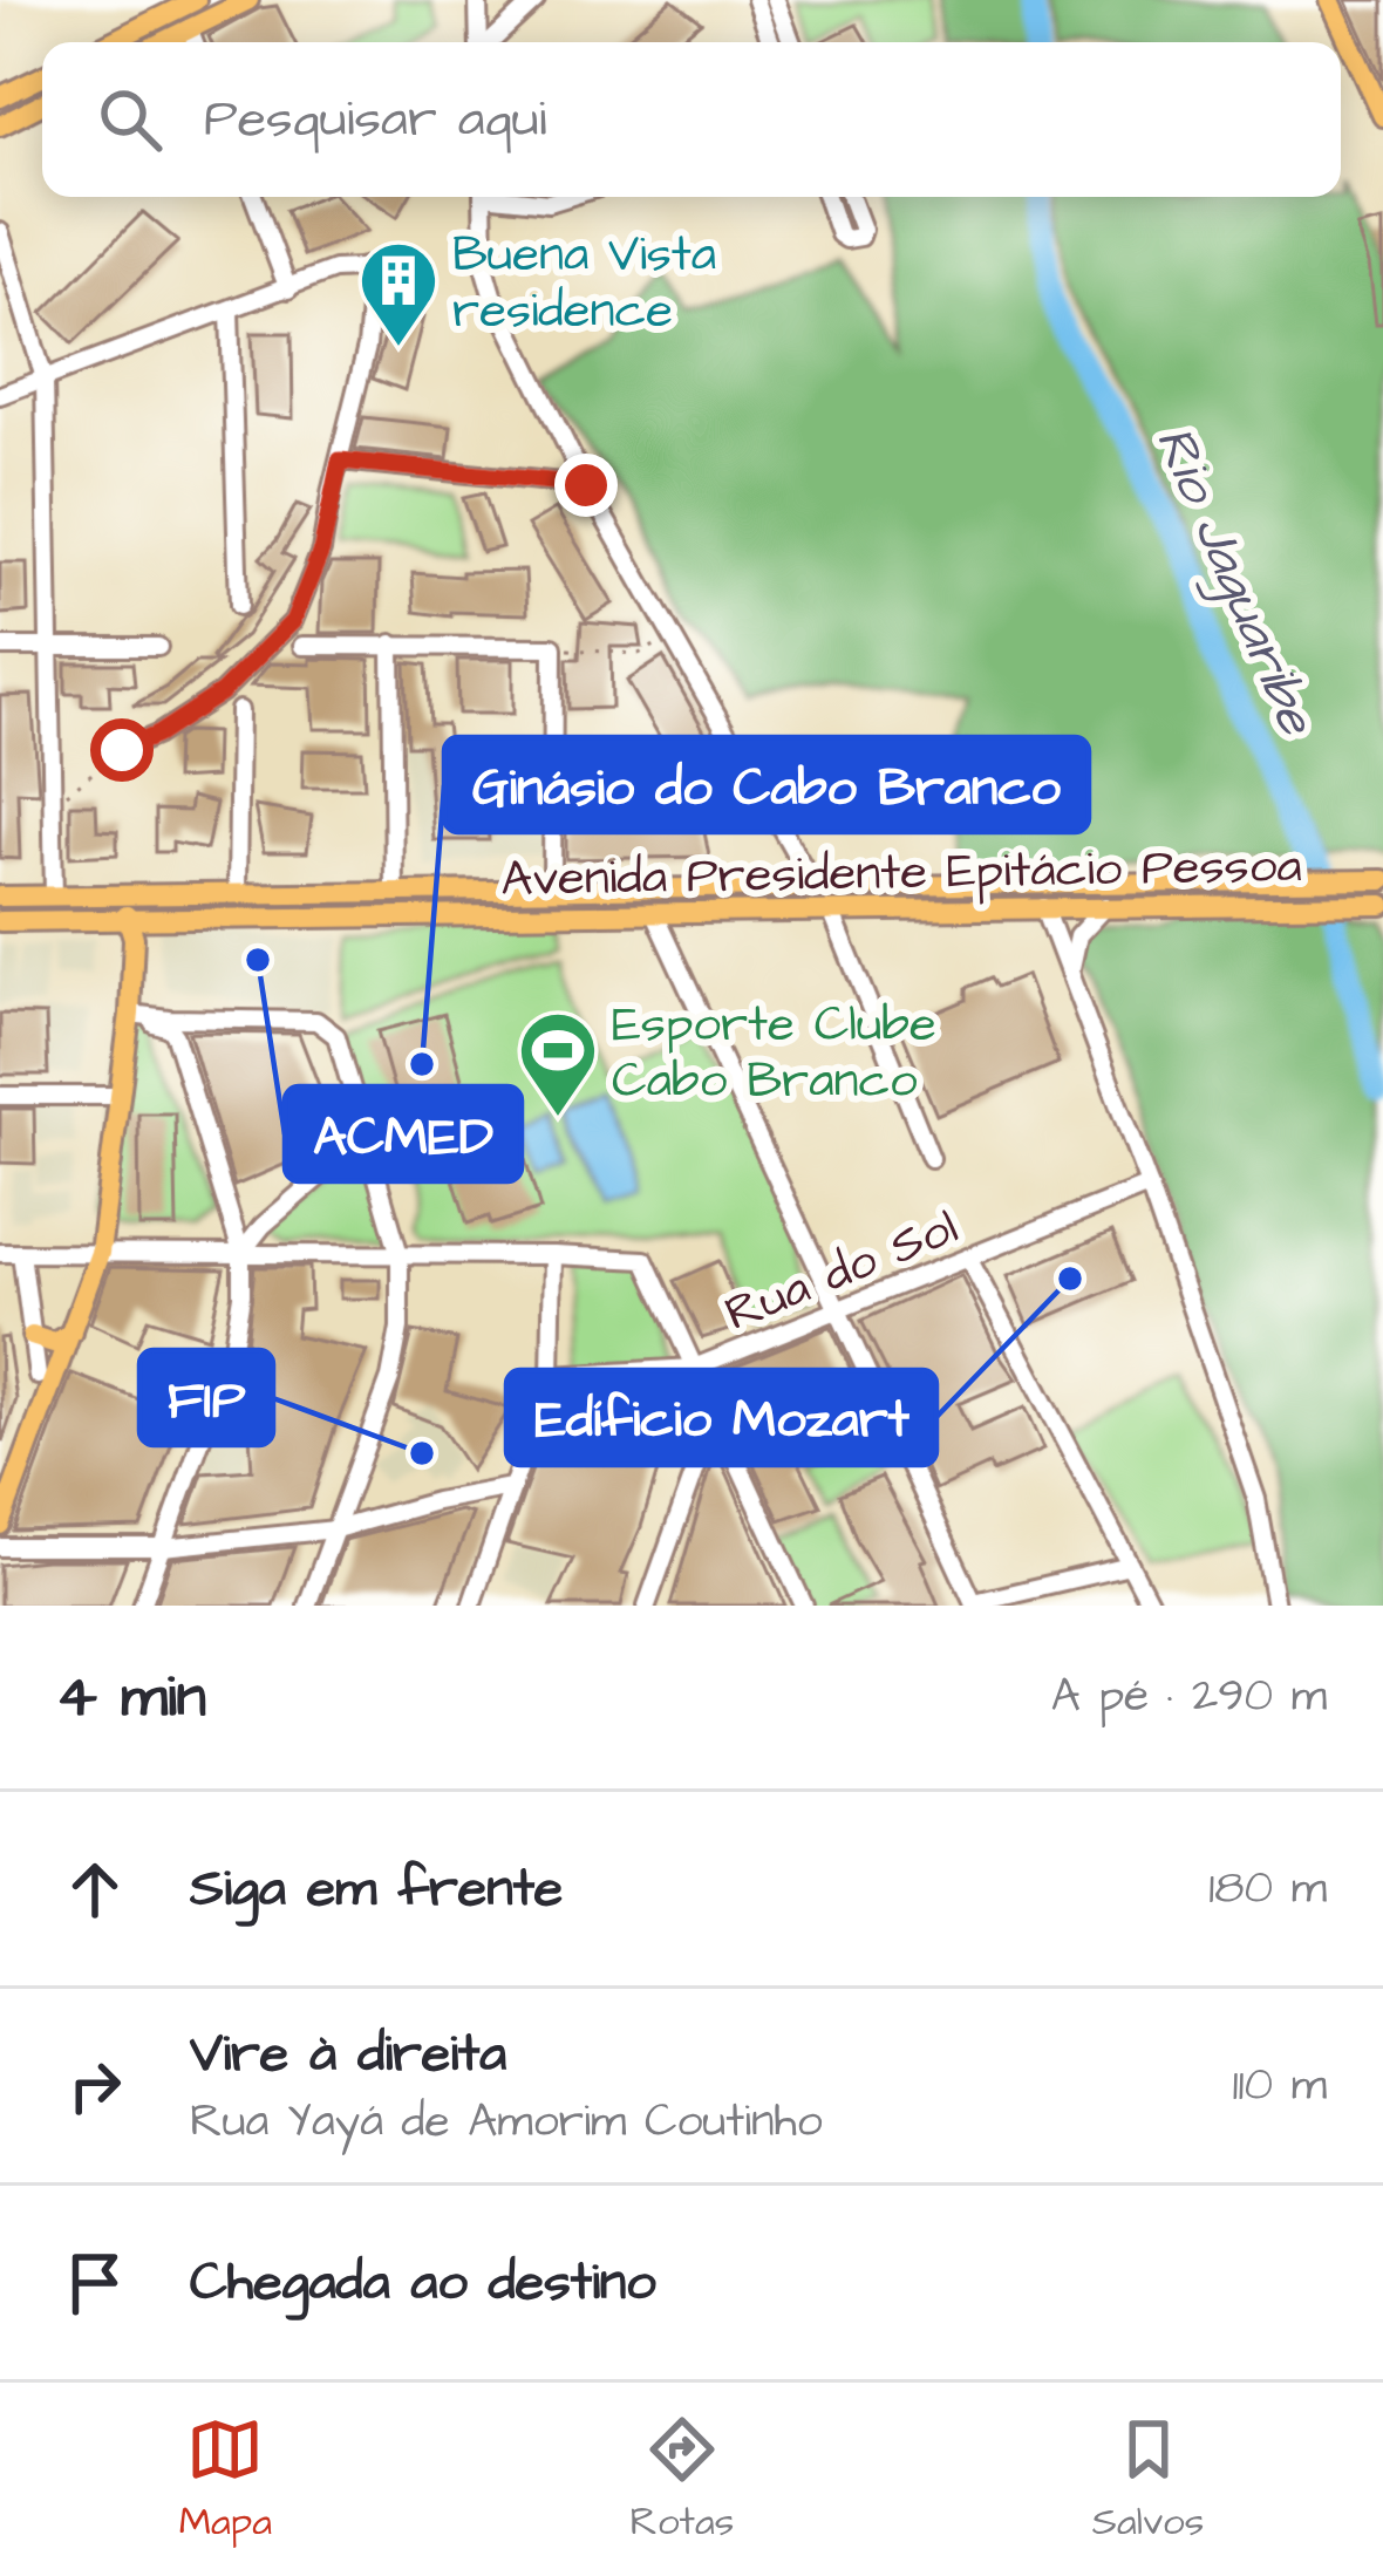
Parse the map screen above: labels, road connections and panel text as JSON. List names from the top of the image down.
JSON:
{
  "streets": {
    "main road": ["Avenida Presidente Epitácio Pessoa"],
    "street": ["Rua do Sol"]
  },
  "water": ["Rio Jaguaribe"],
  "places": {
    "building": ["Buena Vista residence"],
    "other": [
      "ACMED",
      "Ginásio do Cabo Branco",
      "Edíficio Mozart",
      "FIP"
    ],
    "sports": ["Esporte Clube Cabo Branco"]
  },
  "page": {
    "search": "Pesquisar aqui",
    "heading": ["4 min", "A pé · 290 m"],
    "list": [
      ["Siga em frente", "180 m"],
      ["Vire à direita", "Rua Yayá de Amorim Coutinho", "110 m"],
      "Chegada ao destino"
    ],
    "nav": ["Mapa", "Rotas", "Salvos"]
  }
}
